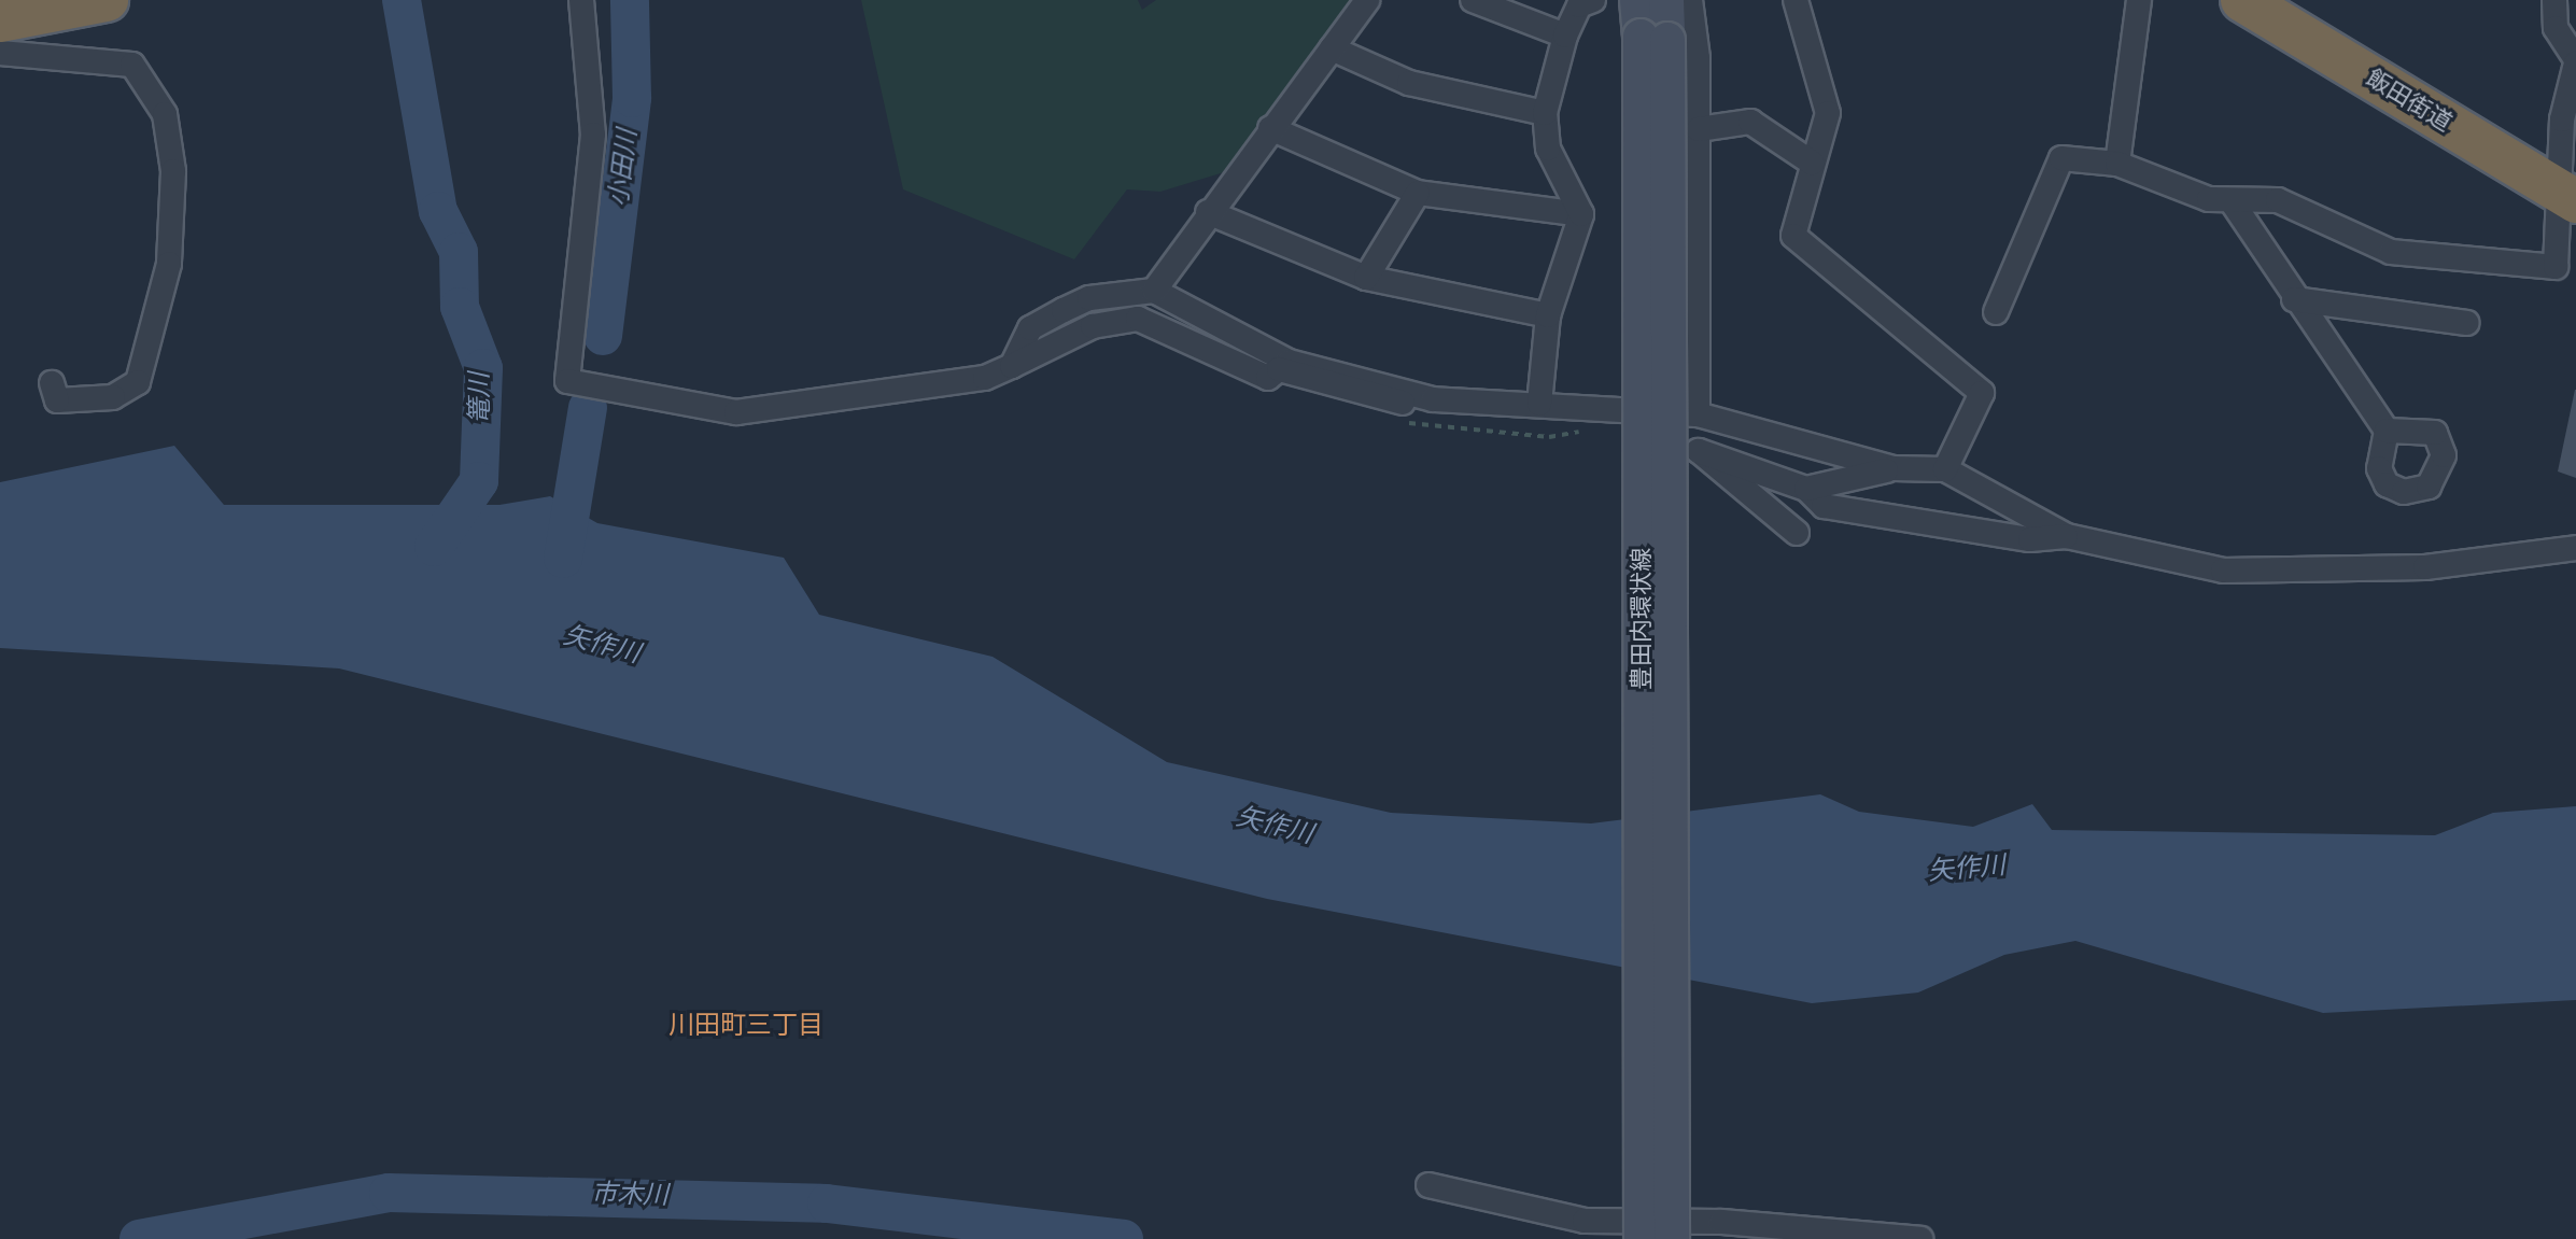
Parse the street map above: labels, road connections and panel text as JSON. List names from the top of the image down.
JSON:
{
  "streets": {
    "highway": ["飯田街道"],
    "street": ["豊田内環状線"]
  },
  "districts": ["川田町三丁目"],
  "water": [
    "小田川",
    "篭川",
    "矢作川",
    "市木川"
  ]
}
